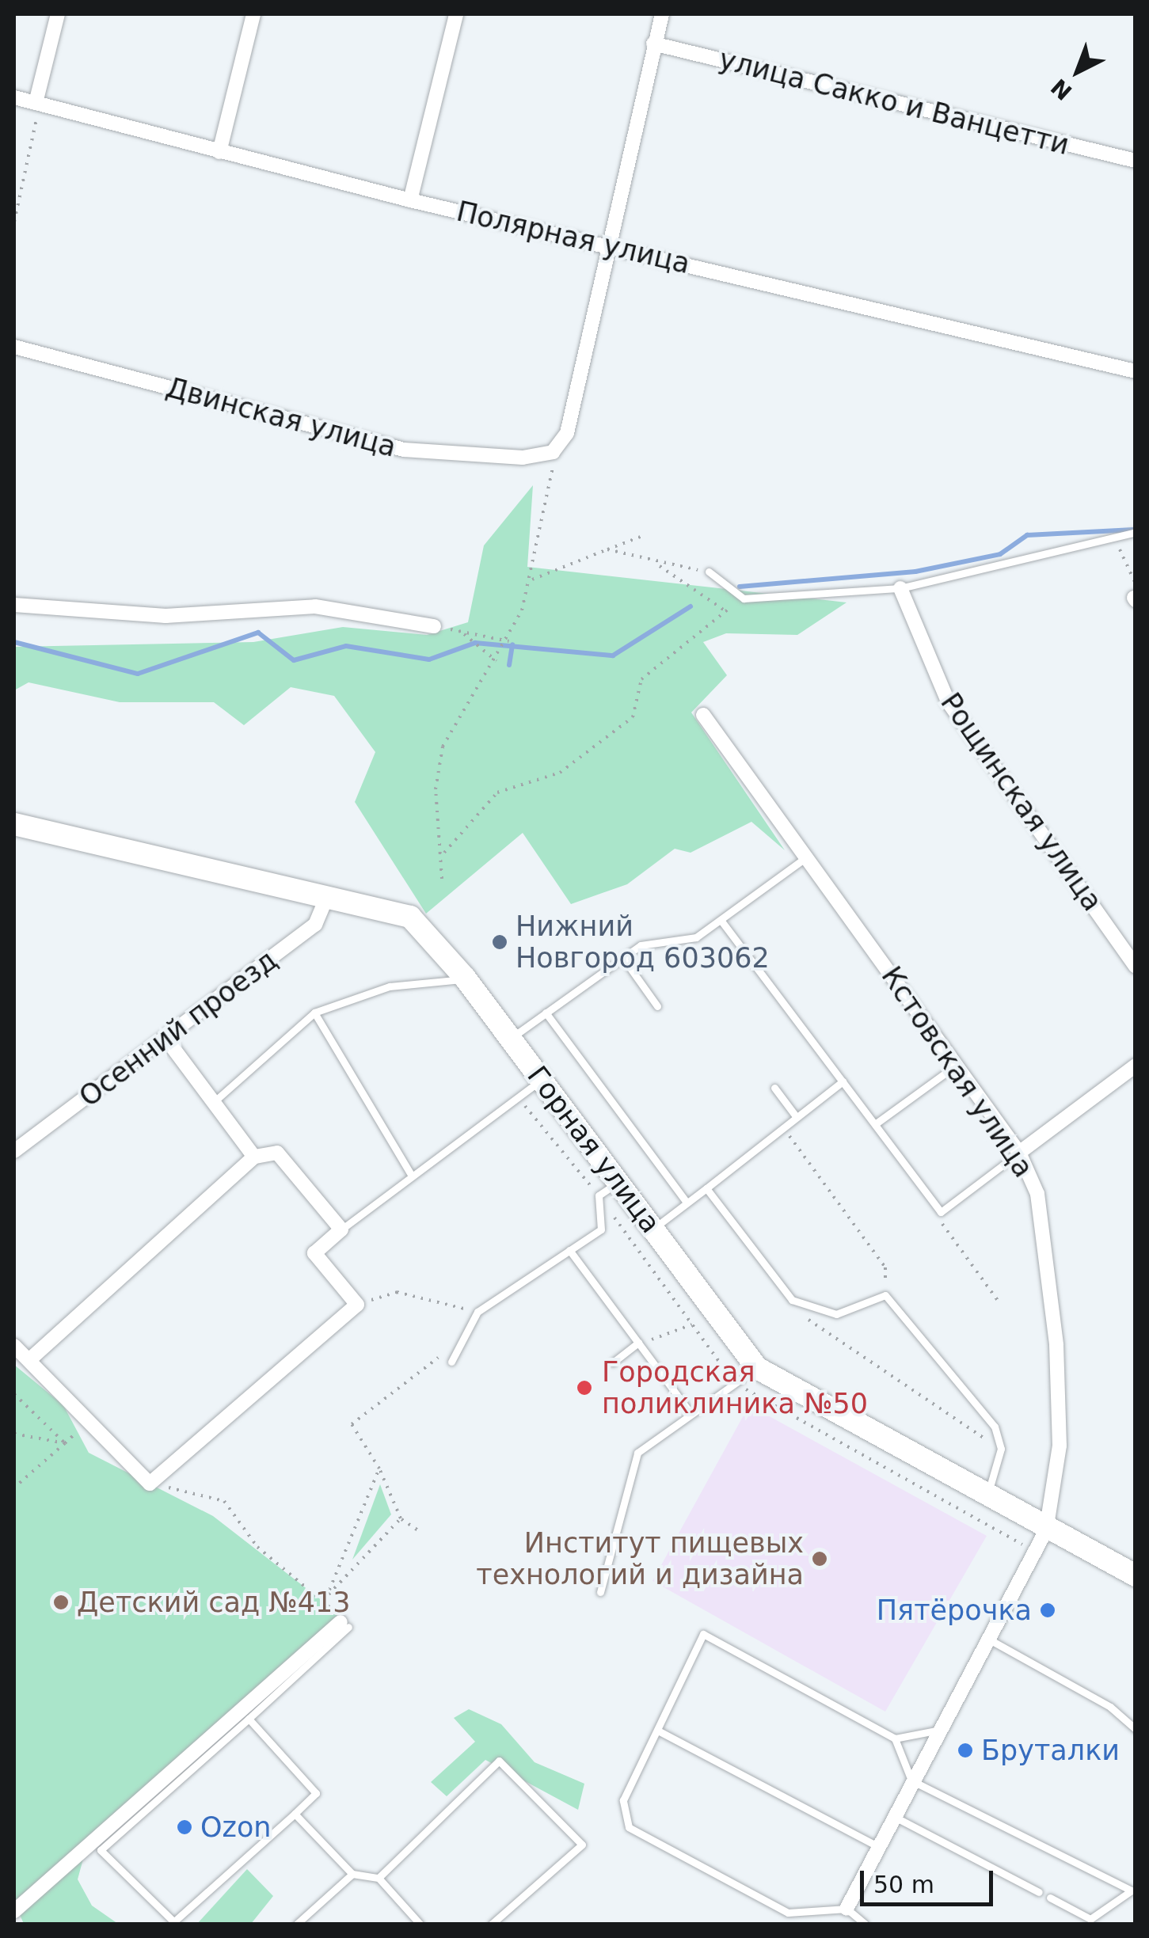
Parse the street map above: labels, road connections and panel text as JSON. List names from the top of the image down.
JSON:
{
  "streets": {
    "main road": ["Горная улица"],
    "street": [
      "улица Сакко и Ванцетти",
      "Полярная улица",
      "Двинская улица",
      "Рощинская улица",
      "Осенний проезд",
      "Кстовская улица"
    ]
  },
  "crossings": [
    ["Осенний проезд", "Горная улица"],
    ["Кстовская улица", "Горная улица"]
  ],
  "places": [
    "Нижний Новгород 603062",
    "Городская поликлиника №50",
    "Институт пищевых технологий и дизайна",
    "Детский сад №413",
    "Пятёрочка",
    "Бруталки",
    "Ozon"
  ],
  "scale_bar": "50 m",
  "north": "bottom left"
}
